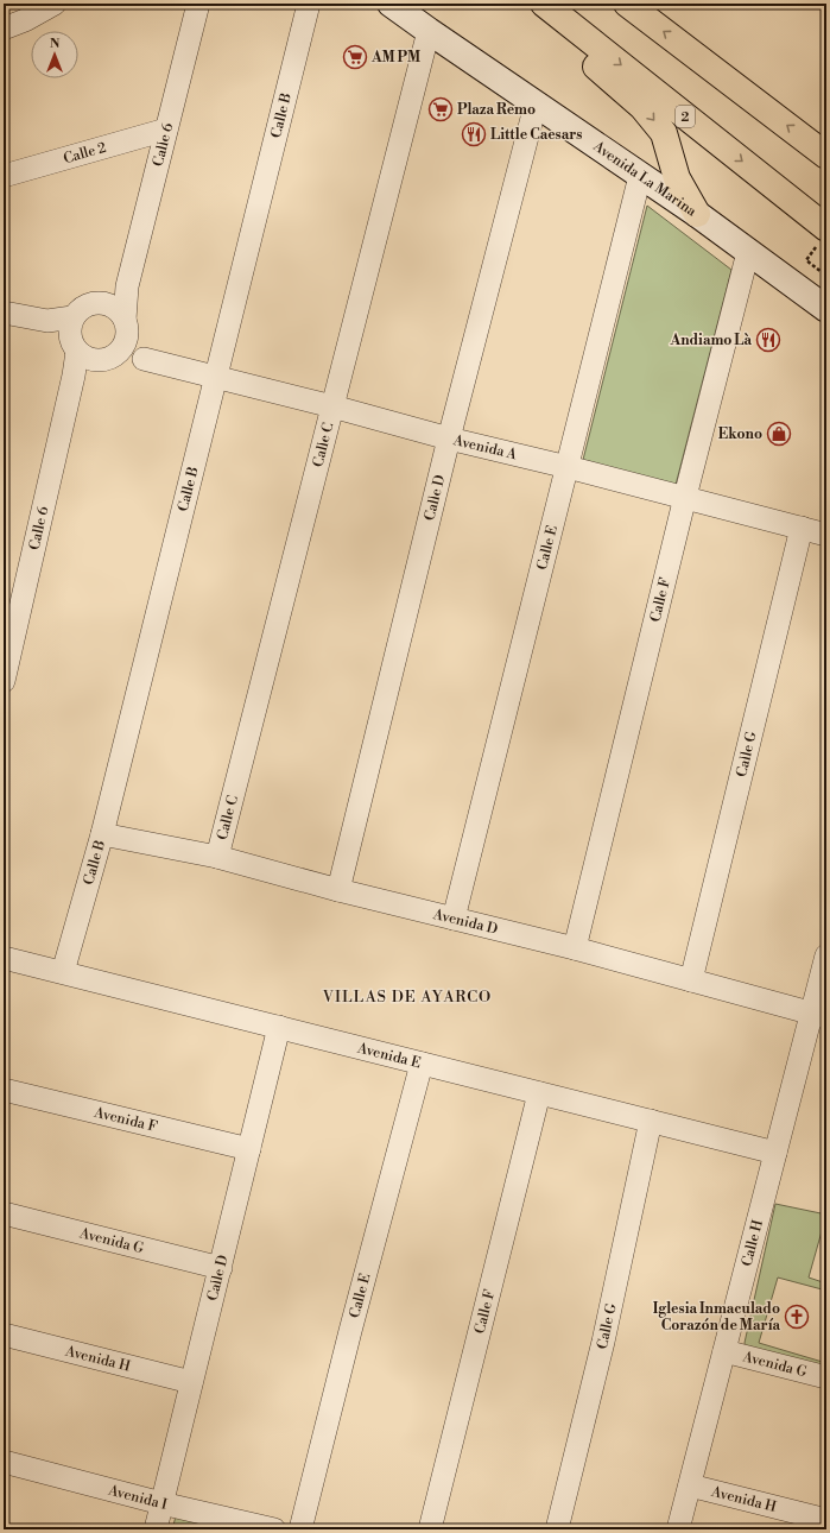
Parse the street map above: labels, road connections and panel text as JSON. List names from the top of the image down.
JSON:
{
  "streets": {
    "highway": ["2"],
    "street": [
      "Calle B",
      "Calle 6",
      "Calle 2",
      "Avenida La Marina",
      "Calle C",
      "Avenida A",
      "Calle D",
      "Calle E",
      "Calle F",
      "Calle G",
      "Avenida D",
      "Avenida E",
      "Avenida F",
      "Avenida G",
      "Calle H",
      "Avenida H",
      "Avenida I"
    ]
  },
  "crossings": [
    ["Calle B", "Avenida A"],
    ["Calle B", "Avenida D"],
    ["Calle B", "Avenida E"],
    ["Calle 6", "Calle 2"],
    ["Avenida La Marina", "Calle C"],
    ["Avenida La Marina", "Calle D"],
    ["Avenida La Marina", "Calle E"],
    ["Avenida La Marina", "Calle F"],
    ["Calle C", "Avenida A"],
    ["Calle C", "Avenida D"],
    ["Avenida A", "Calle D"],
    ["Avenida A", "Calle E"],
    ["Avenida A", "Calle F"],
    ["Avenida A", "Calle G"],
    ["Calle D", "Avenida D"],
    ["Calle D", "Avenida E"],
    ["Calle D", "Avenida F"],
    ["Calle D", "Avenida G"],
    ["Calle D", "Avenida H"],
    ["Calle D", "Avenida I"],
    ["Calle E", "Avenida D"],
    ["Calle E", "Avenida E"],
    ["Calle F", "Avenida D"],
    ["Calle F", "Avenida E"],
    ["Calle G", "Avenida D"],
    ["Calle G", "Avenida E"],
    ["Avenida D", "Calle H"],
    ["Avenida E", "Calle H"],
    ["Avenida G", "Calle H"],
    ["Calle H", "Avenida H"]
  ],
  "districts": ["VILLAS DE AYARCO"],
  "places": {
    "supermarket": ["AM PM", "Plaza Remo"],
    "restaurant": ["Little Caesars", "Andiamo Là"],
    "shop": ["Ekono"],
    "church": ["Iglesia Inmaculado Corazón de María"]
  },
  "north": "top"
}
